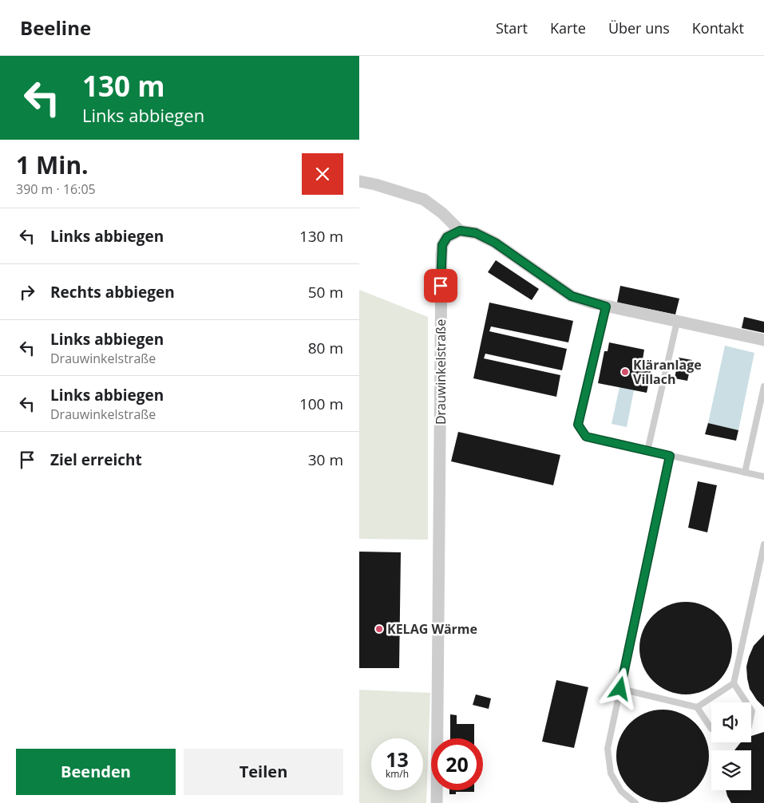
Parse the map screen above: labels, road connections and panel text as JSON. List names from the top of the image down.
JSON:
{
  "streets": {
    "street": ["Drauwinkelstraße"]
  },
  "places": ["Kläranlage Villach", "KELAG Wärme"],
  "page": {
    "header": "Beeline",
    "nav": [
      "Start",
      "Karte",
      "Über uns",
      "Kontakt"
    ],
    "turn": ["130 m", "Links abbiegen"],
    "heading": ["1 Min.", "390 m · 16:05"],
    "list": [
      {
        "name": "Links abbiegen",
        "value": "130 m"
      },
      {
        "name": "Rechts abbiegen",
        "value": "50 m"
      },
      {
        "name": "Links abbiegen",
        "note": "Drauwinkelstraße",
        "value": "80 m"
      },
      {
        "name": "Links abbiegen",
        "note": "Drauwinkelstraße",
        "value": "100 m"
      },
      {
        "name": "Ziel erreicht",
        "value": "30 m"
      }
    ],
    "speed": "13 km/h",
    "limit": "20",
    "buttons": ["Beenden", "Teilen"]
  }
}
